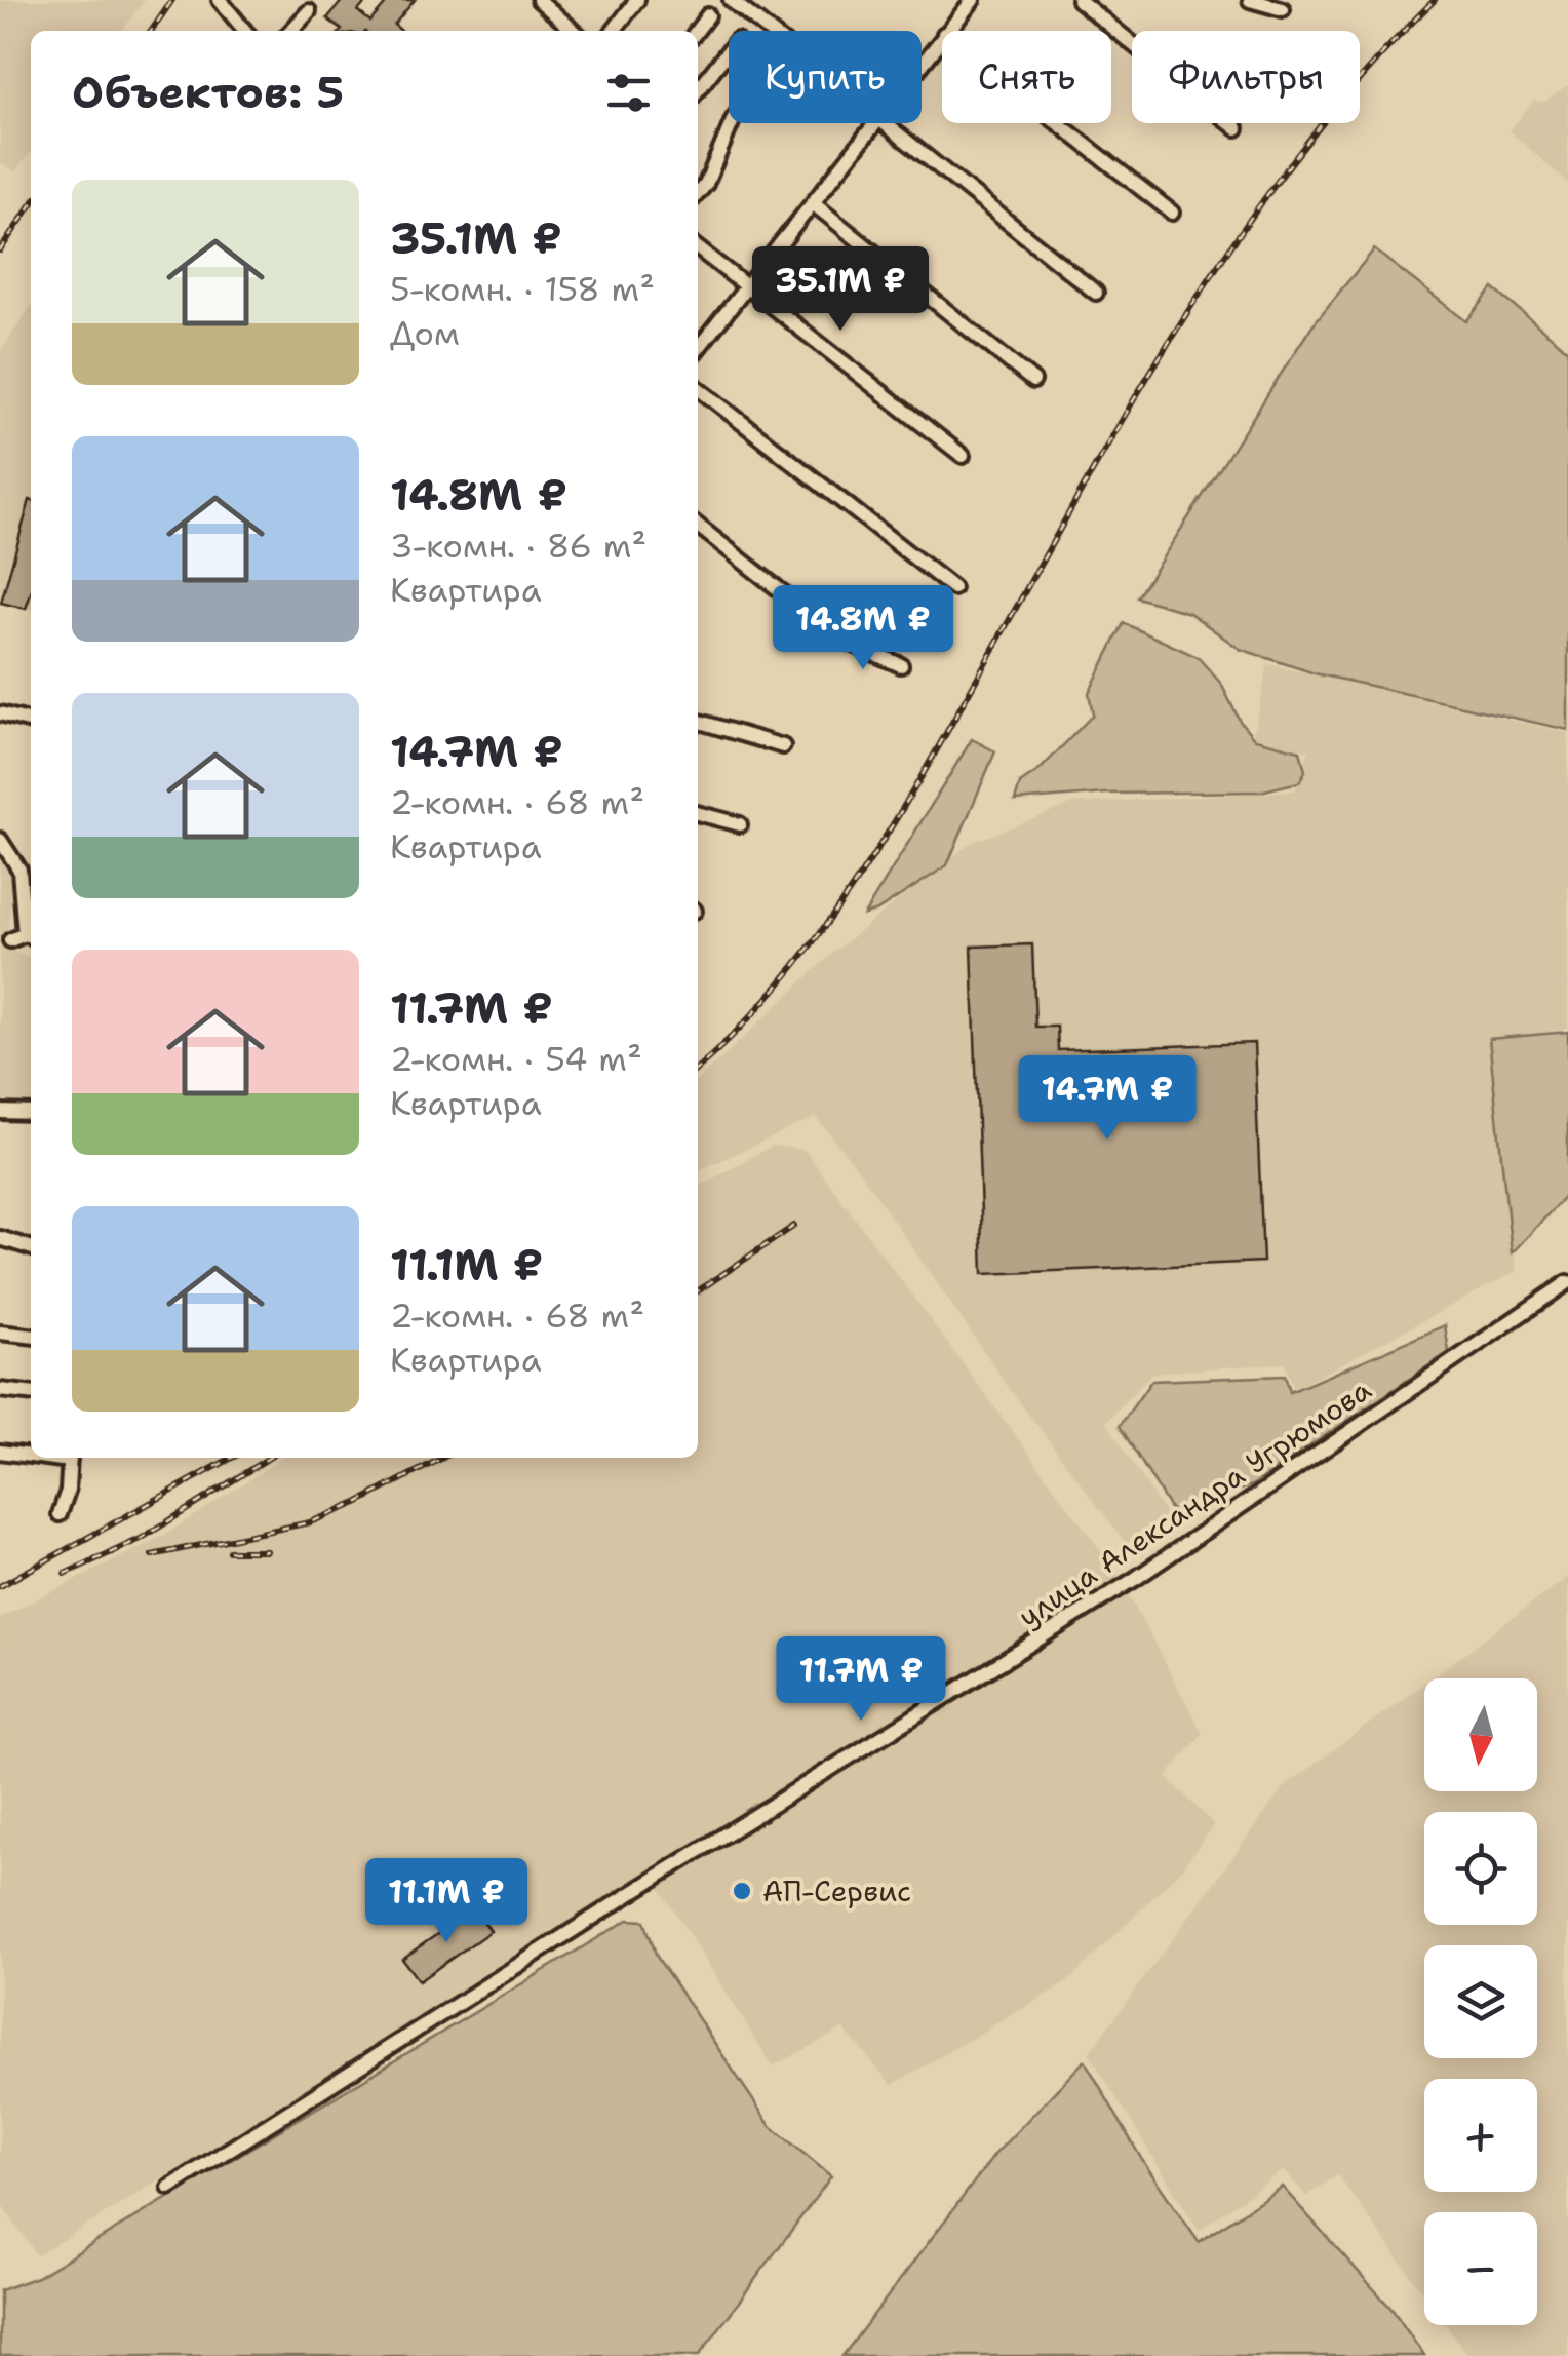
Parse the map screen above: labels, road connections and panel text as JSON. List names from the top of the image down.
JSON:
{
  "streets": {
    "street": ["улица Александра Угрюмова"]
  },
  "places": ["АП-Сервис"],
  "north": "bottom",
  "page": {
    "chip": ["Купить", "Снять", "Фильтры"],
    "heading": "Объектов: 5",
    "list": [
      {
        "name": "35.1M ₽",
        "note": "5-комн. · 158 m² · Дом"
      },
      {
        "name": "14.8M ₽",
        "note": "3-комн. · 86 m² · Квартира"
      },
      {
        "name": "14.7M ₽",
        "note": "2-комн. · 68 m² · Квартира"
      },
      {
        "name": "11.7M ₽",
        "note": "2-комн. · 54 m² · Квартира"
      },
      {
        "name": "11.1M ₽",
        "note": "2-комн. · 68 m² · Квартира"
      }
    ],
    "price": [
      "35.1M ₽",
      "14.8M ₽",
      "14.7M ₽",
      "11.7M ₽",
      "11.1M ₽"
    ],
    "map_buttons": ["+", "−"]
  }
}
